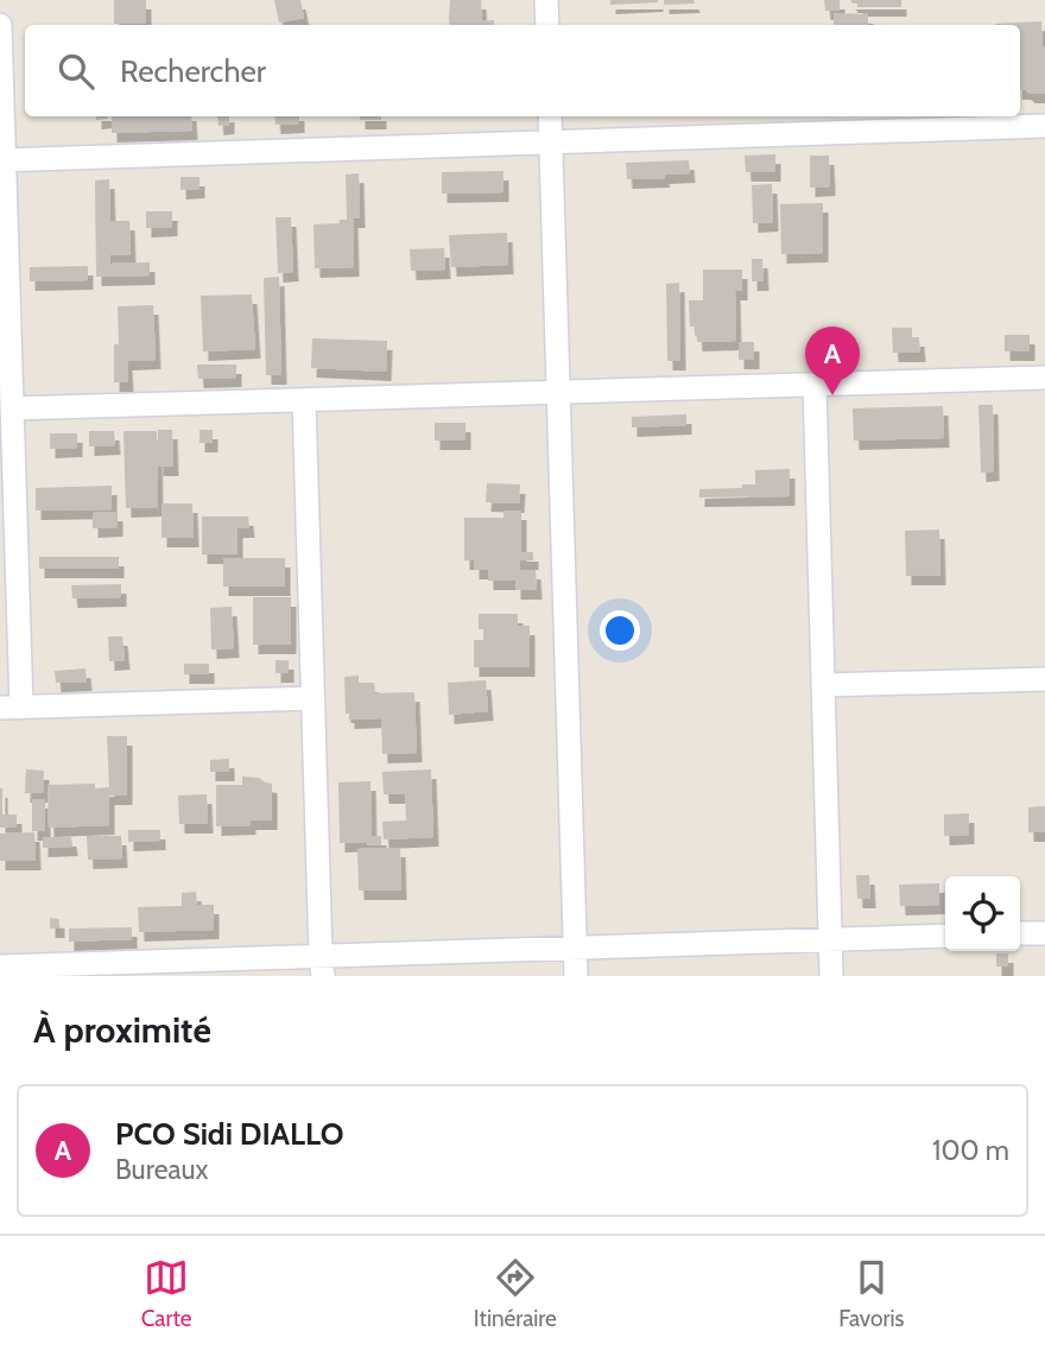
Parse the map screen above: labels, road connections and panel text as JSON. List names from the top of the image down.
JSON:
{
  "page": {
    "search": "Rechercher",
    "pins": "A",
    "heading": "À proximité",
    "list": [
      {
        "mark": "A",
        "name": "PCO Sidi DIALLO",
        "note": "Bureaux",
        "value": "100 m"
      }
    ],
    "nav": ["Carte", "Itinéraire", "Favoris"]
  }
}
